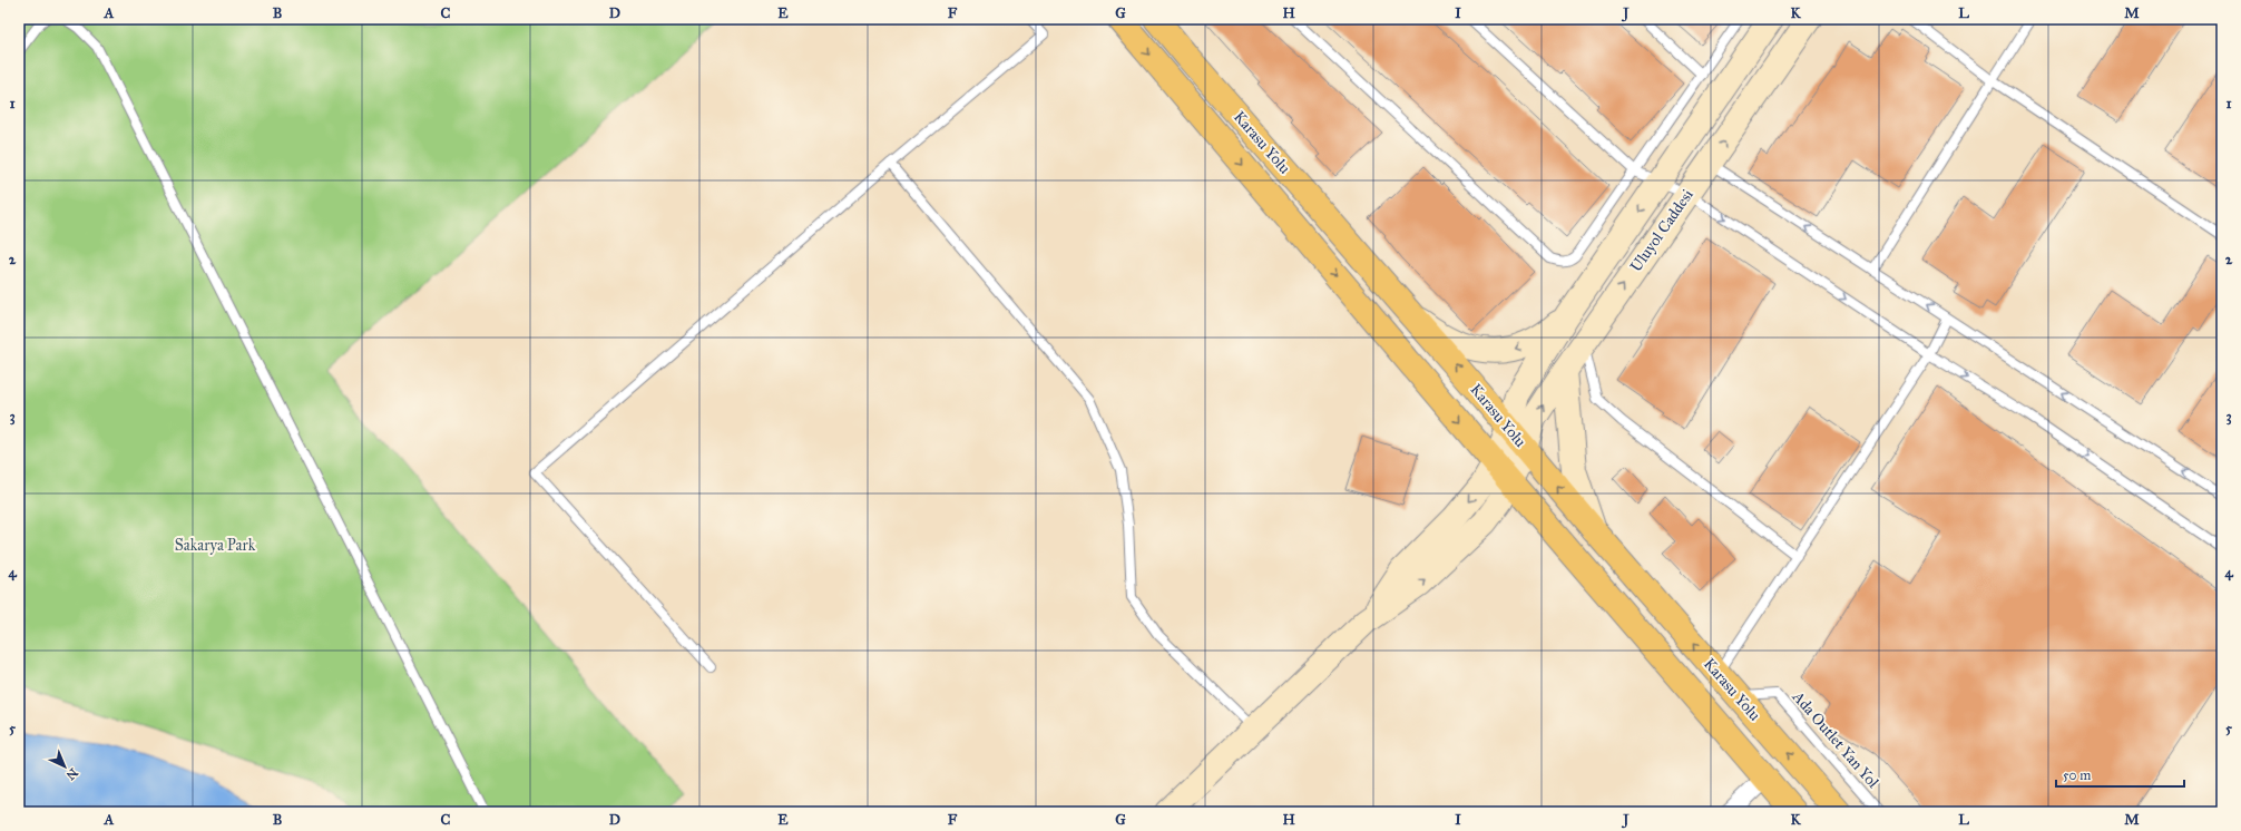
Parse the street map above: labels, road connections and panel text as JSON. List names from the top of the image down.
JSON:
{
  "streets": {
    "highway": ["Karasu Yolu"],
    "main road": ["Uluyol Caddesi"],
    "lane": ["Ada Outlet Yan Yol"]
  },
  "crossings": [
    ["Karasu Yolu", "Uluyol Caddesi"],
    ["Karasu Yolu", "Ada Outlet Yan Yol"]
  ],
  "parks": ["Sakarya Park"],
  "scale_bar": "50 m",
  "north": "bottom right",
  "grid": {
    "columns": [
      "A",
      "B",
      "C",
      "D",
      "E",
      "F",
      "G",
      "H",
      "I",
      "J",
      "K",
      "L",
      "M"
    ],
    "rows": [
      "1",
      "2",
      "3",
      "4",
      "5"
    ]
  }
}
